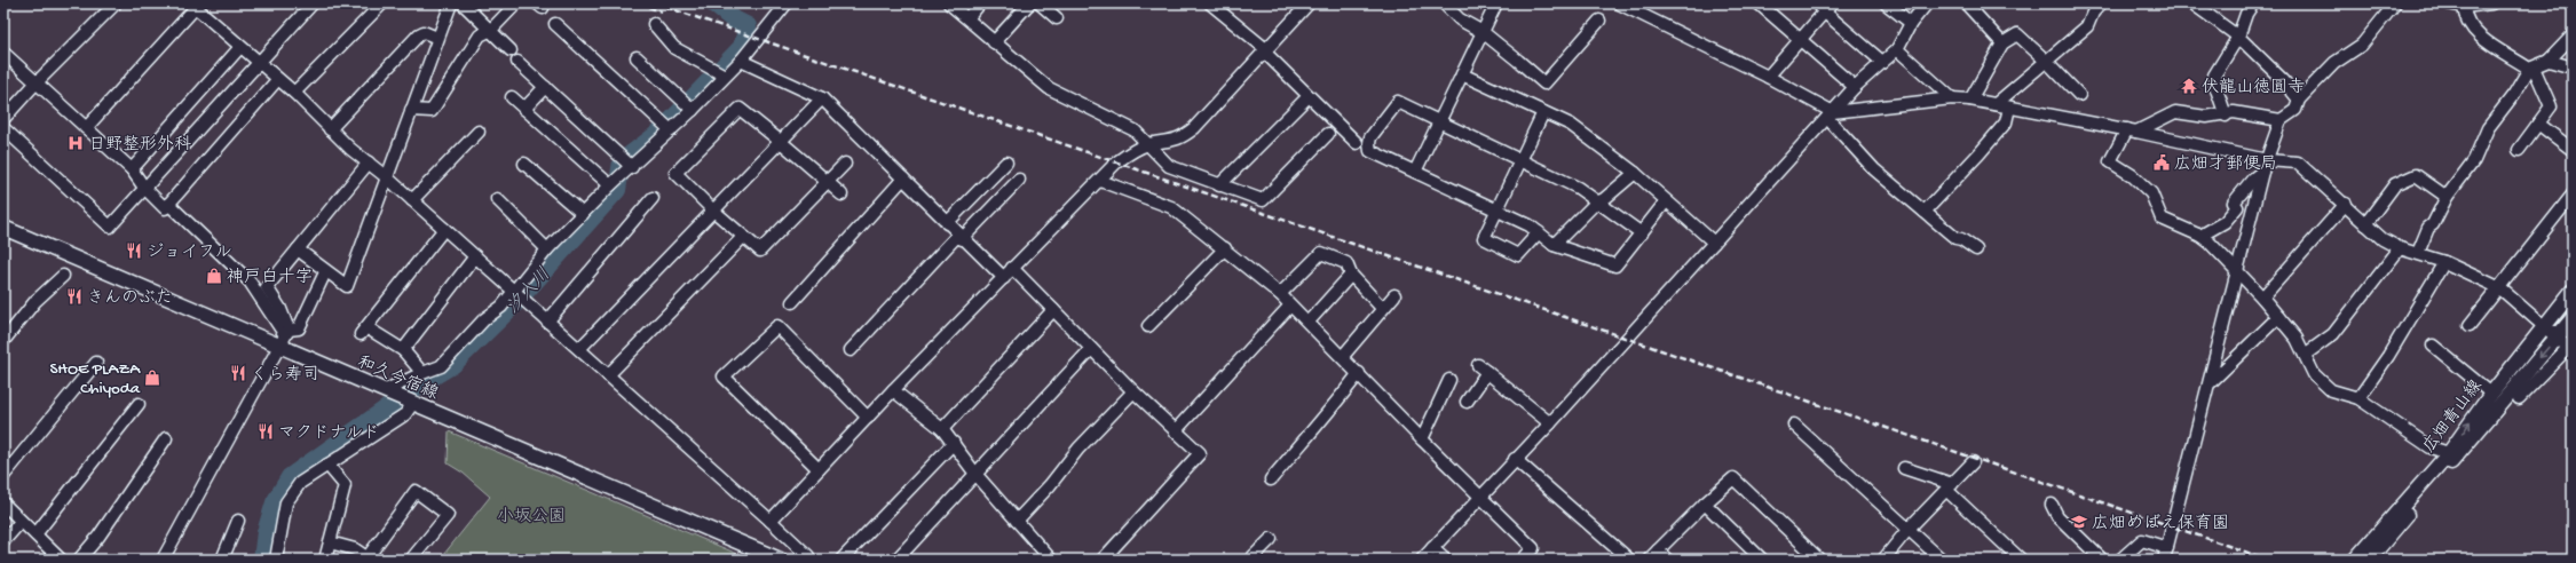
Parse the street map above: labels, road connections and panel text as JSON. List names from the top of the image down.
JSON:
{
  "streets": {
    "main road": ["和久今宿線", "広畑青山線"]
  },
  "water": ["汐入川"],
  "parks": ["小坂公園"],
  "places": {
    "temple": ["伏龍山徳圓寺"],
    "hospital": ["日野整形外科"],
    "public building": ["広畑才郵便局"],
    "restaurant": [
      "ジョイフル",
      "きんのぶた",
      "くら寿司",
      "マクドナルド"
    ],
    "shop": ["神戸白十字", "SHOE PLAZA Chiyoda"],
    "school or university": ["広畑めばえ保育園"]
  }
}
